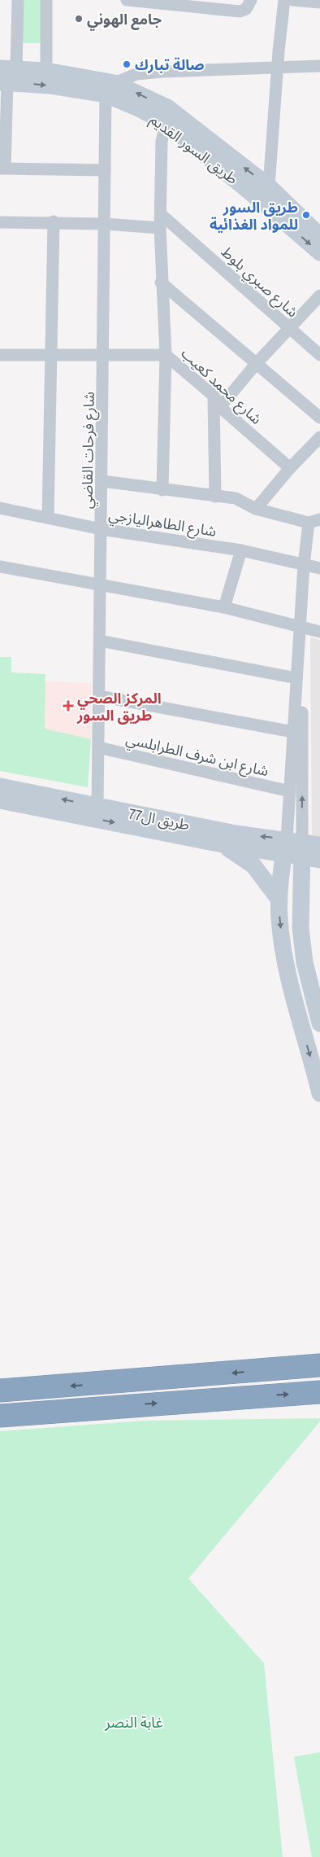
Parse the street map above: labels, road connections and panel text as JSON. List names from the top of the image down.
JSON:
{
  "streets": {
    "main road": ["طريق السور القديم", "طريق ال77"],
    "street": [
      "شارع صبري بلوط",
      "شارع محمد كعيب",
      "شارع فرحات القاضي",
      "شارع الطاهراليازجي",
      "شارع ابن شرف الطرابلسي"
    ]
  },
  "crossings": [
    ["طريق السور القديم", "شارع فرحات القاضي"],
    ["شارع محمد كعيب", "شارع فرحات القاضي"],
    ["شارع فرحات القاضي", "شارع الطاهراليازجي"],
    ["شارع فرحات القاضي", "شارع ابن شرف الطرابلسي"],
    ["شارع فرحات القاضي", "طريق ال77"]
  ],
  "parks": ["غابة النصر"],
  "places": {
    "other": ["جامع الهوني", "صالة تبارك", "طريق السور للمواد الغذائية"],
    "health": ["المركز الصحي طريق السور"]
  }
}
